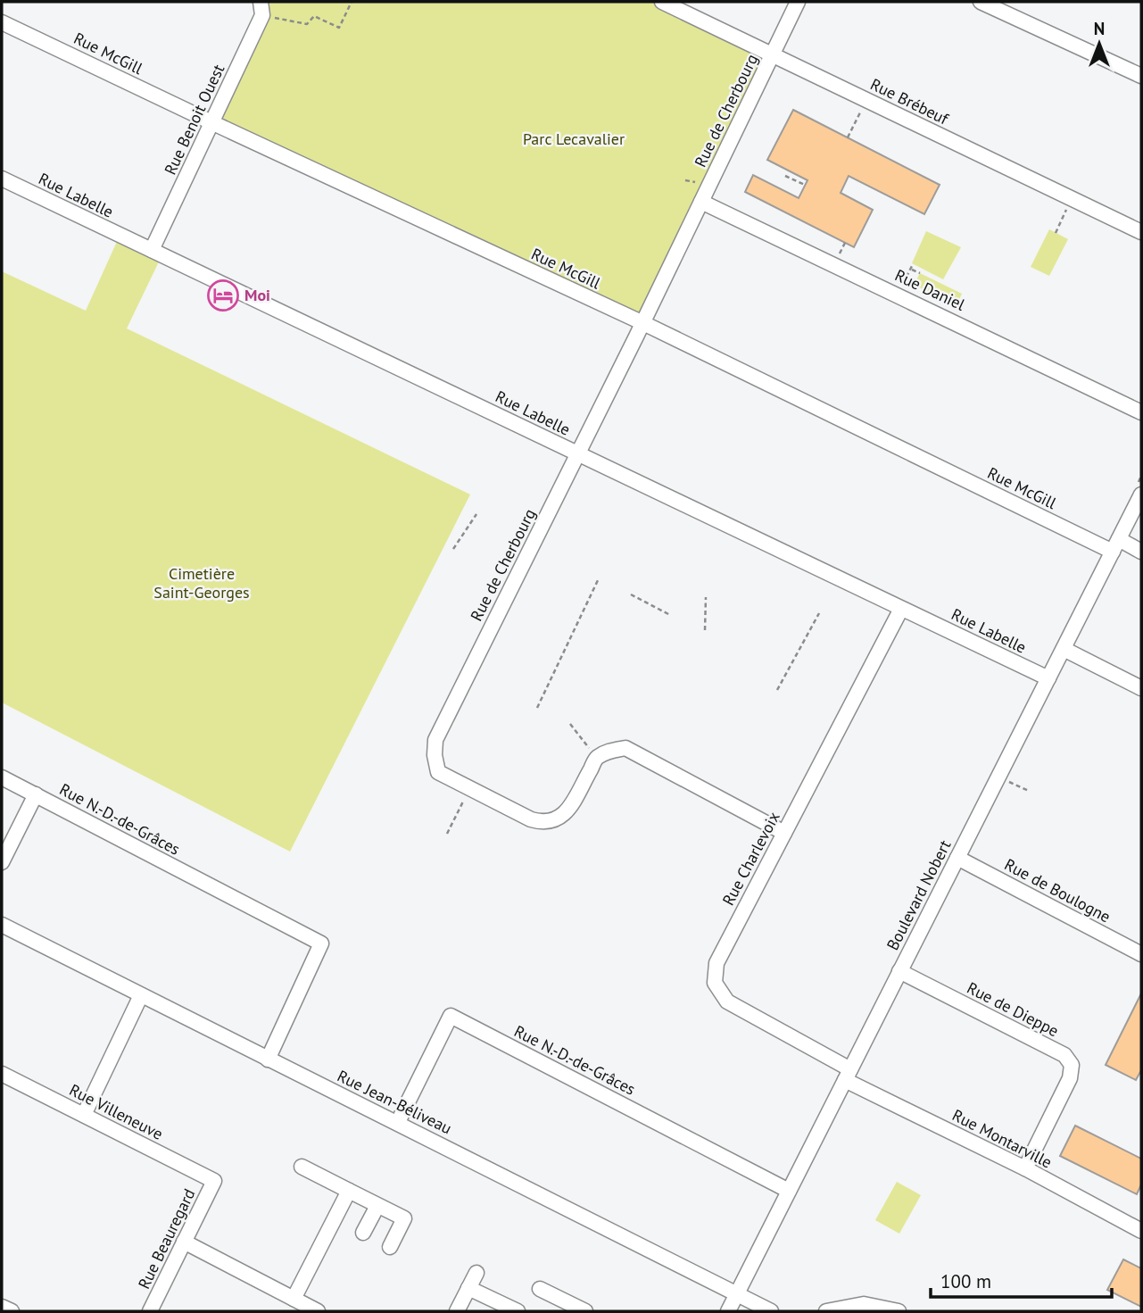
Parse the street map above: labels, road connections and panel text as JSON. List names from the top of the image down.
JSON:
{
  "streets": {
    "street": [
      "Rue McGill",
      "Rue Brébeuf",
      "Rue de Cherbourg",
      "Rue Benoit Ouest",
      "Rue Labelle",
      "Rue Daniel",
      "Rue N.-D.-de-Grâces",
      "Rue Charlevoix",
      "Rue de Boulogne",
      "Boulevard Nobert",
      "Rue de Dieppe",
      "Rue Jean-Béliveau",
      "Rue Villeneuve",
      "Rue Montarville",
      "Rue Beauregard"
    ]
  },
  "crossings": [
    ["Rue McGill", "Rue de Cherbourg"],
    ["Rue McGill", "Rue Benoit Ouest"],
    ["Rue McGill", "Boulevard Nobert"],
    ["Rue Brébeuf", "Rue de Cherbourg"],
    ["Rue de Cherbourg", "Rue Labelle"],
    ["Rue de Cherbourg", "Rue Daniel"],
    ["Rue Benoit Ouest", "Rue Labelle"],
    ["Rue Labelle", "Rue Charlevoix"],
    ["Rue Labelle", "Boulevard Nobert"],
    ["Rue N.-D.-de-Grâces", "Boulevard Nobert"],
    ["Rue N.-D.-de-Grâces", "Rue Jean-Béliveau"],
    ["Rue Charlevoix", "Boulevard Nobert"],
    ["Rue Charlevoix", "Rue Montarville"],
    ["Rue de Boulogne", "Boulevard Nobert"],
    ["Boulevard Nobert", "Rue de Dieppe"],
    ["Boulevard Nobert", "Rue Jean-Béliveau"],
    ["Boulevard Nobert", "Rue Montarville"],
    ["Rue de Dieppe", "Rue Montarville"],
    ["Rue Villeneuve", "Rue Beauregard"]
  ],
  "parks": ["Parc Lecavalier", "Cimetière Saint-Georges"],
  "places": {
    "hotel": ["Moi"]
  },
  "scale_bar": "100 m",
  "north": "top"
}
